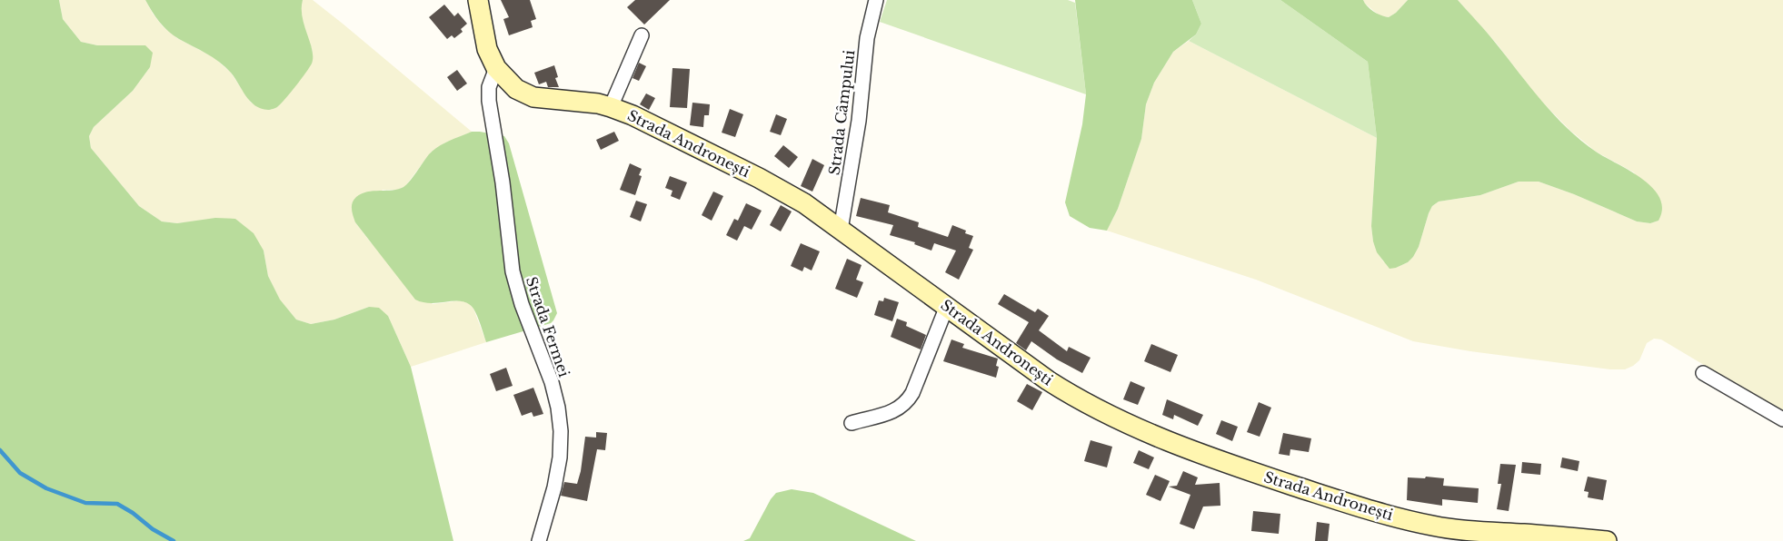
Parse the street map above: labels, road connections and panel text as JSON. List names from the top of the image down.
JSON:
{
  "streets": {
    "street": ["Strada Câmpului", "Strada Andronești", "Strada Fermei"]
  },
  "crossings": [
    ["Strada Câmpului", "Strada Andronești"],
    ["Strada Andronești", "Strada Fermei"]
  ]
}
